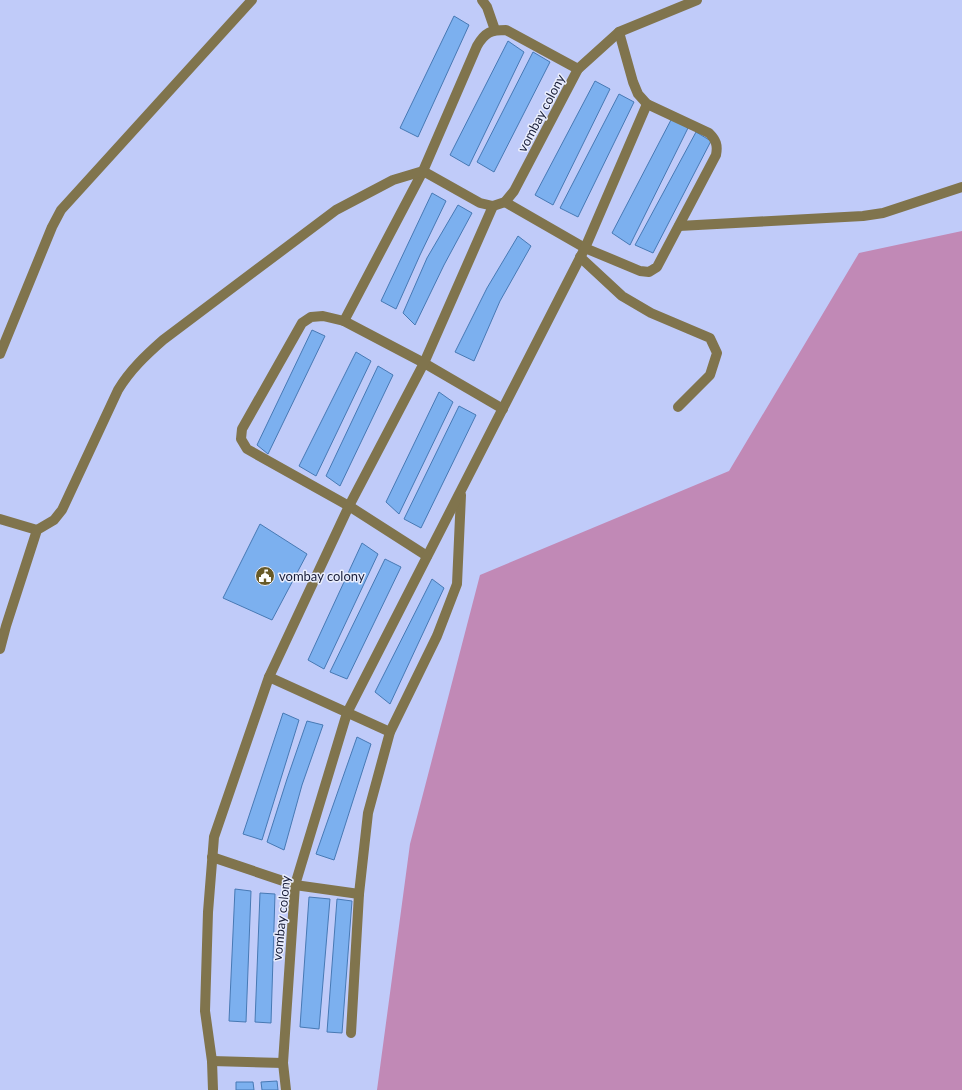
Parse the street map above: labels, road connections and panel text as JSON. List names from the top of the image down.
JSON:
{
  "streets": {
    "street": ["vombay colony"]
  },
  "places": {
    "public building": ["vombay colony"]
  }
}
